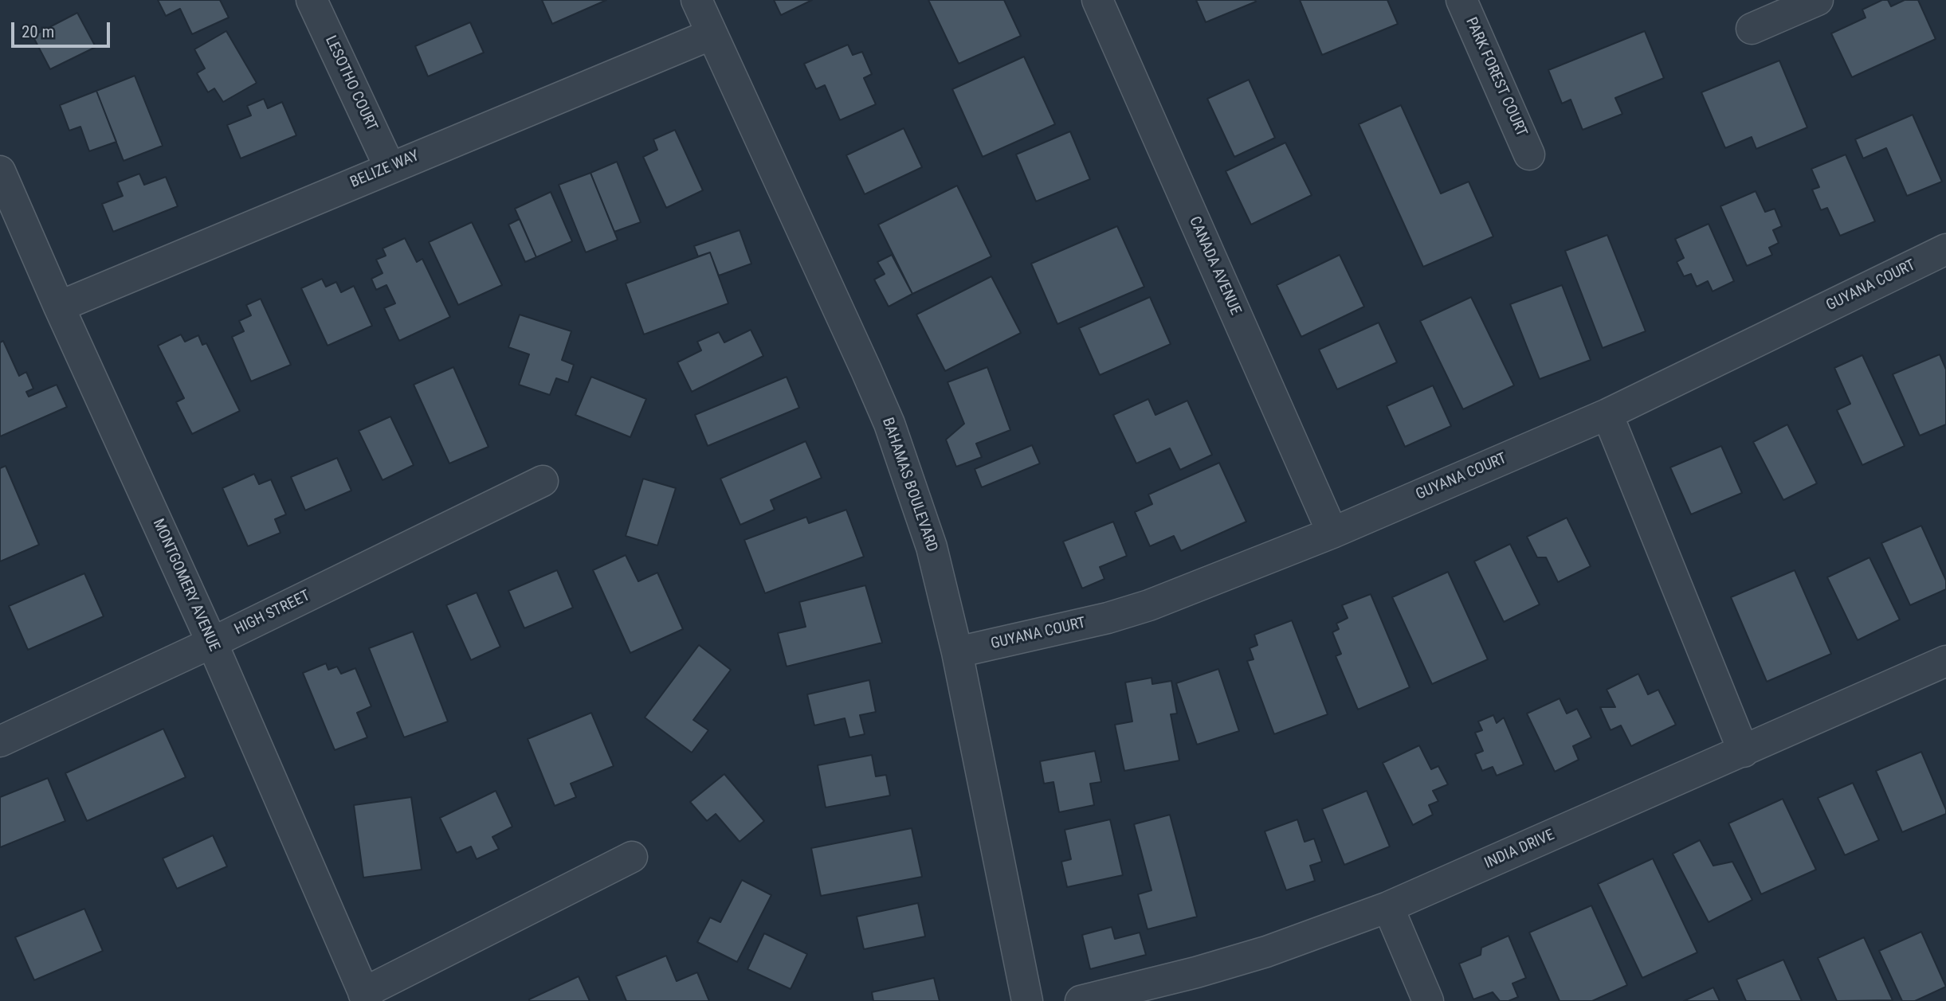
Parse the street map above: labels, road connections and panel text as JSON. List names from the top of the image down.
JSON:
{
  "streets": {
    "street": [
      "PARK FOREST COURT",
      "LESOTHO COURT",
      "BELIZE WAY",
      "CANADA AVENUE",
      "GUYANA COURT",
      "BAHAMAS BOULEVARD",
      "MONTGOMERY AVENUE",
      "HIGH STREET",
      "INDIA DRIVE"
    ]
  },
  "crossings": [
    ["LESOTHO COURT", "BELIZE WAY"],
    ["BELIZE WAY", "BAHAMAS BOULEVARD"],
    ["BELIZE WAY", "MONTGOMERY AVENUE"],
    ["CANADA AVENUE", "GUYANA COURT"],
    ["GUYANA COURT", "BAHAMAS BOULEVARD"],
    ["MONTGOMERY AVENUE", "HIGH STREET"]
  ],
  "scale_bar": "20 m"
}
